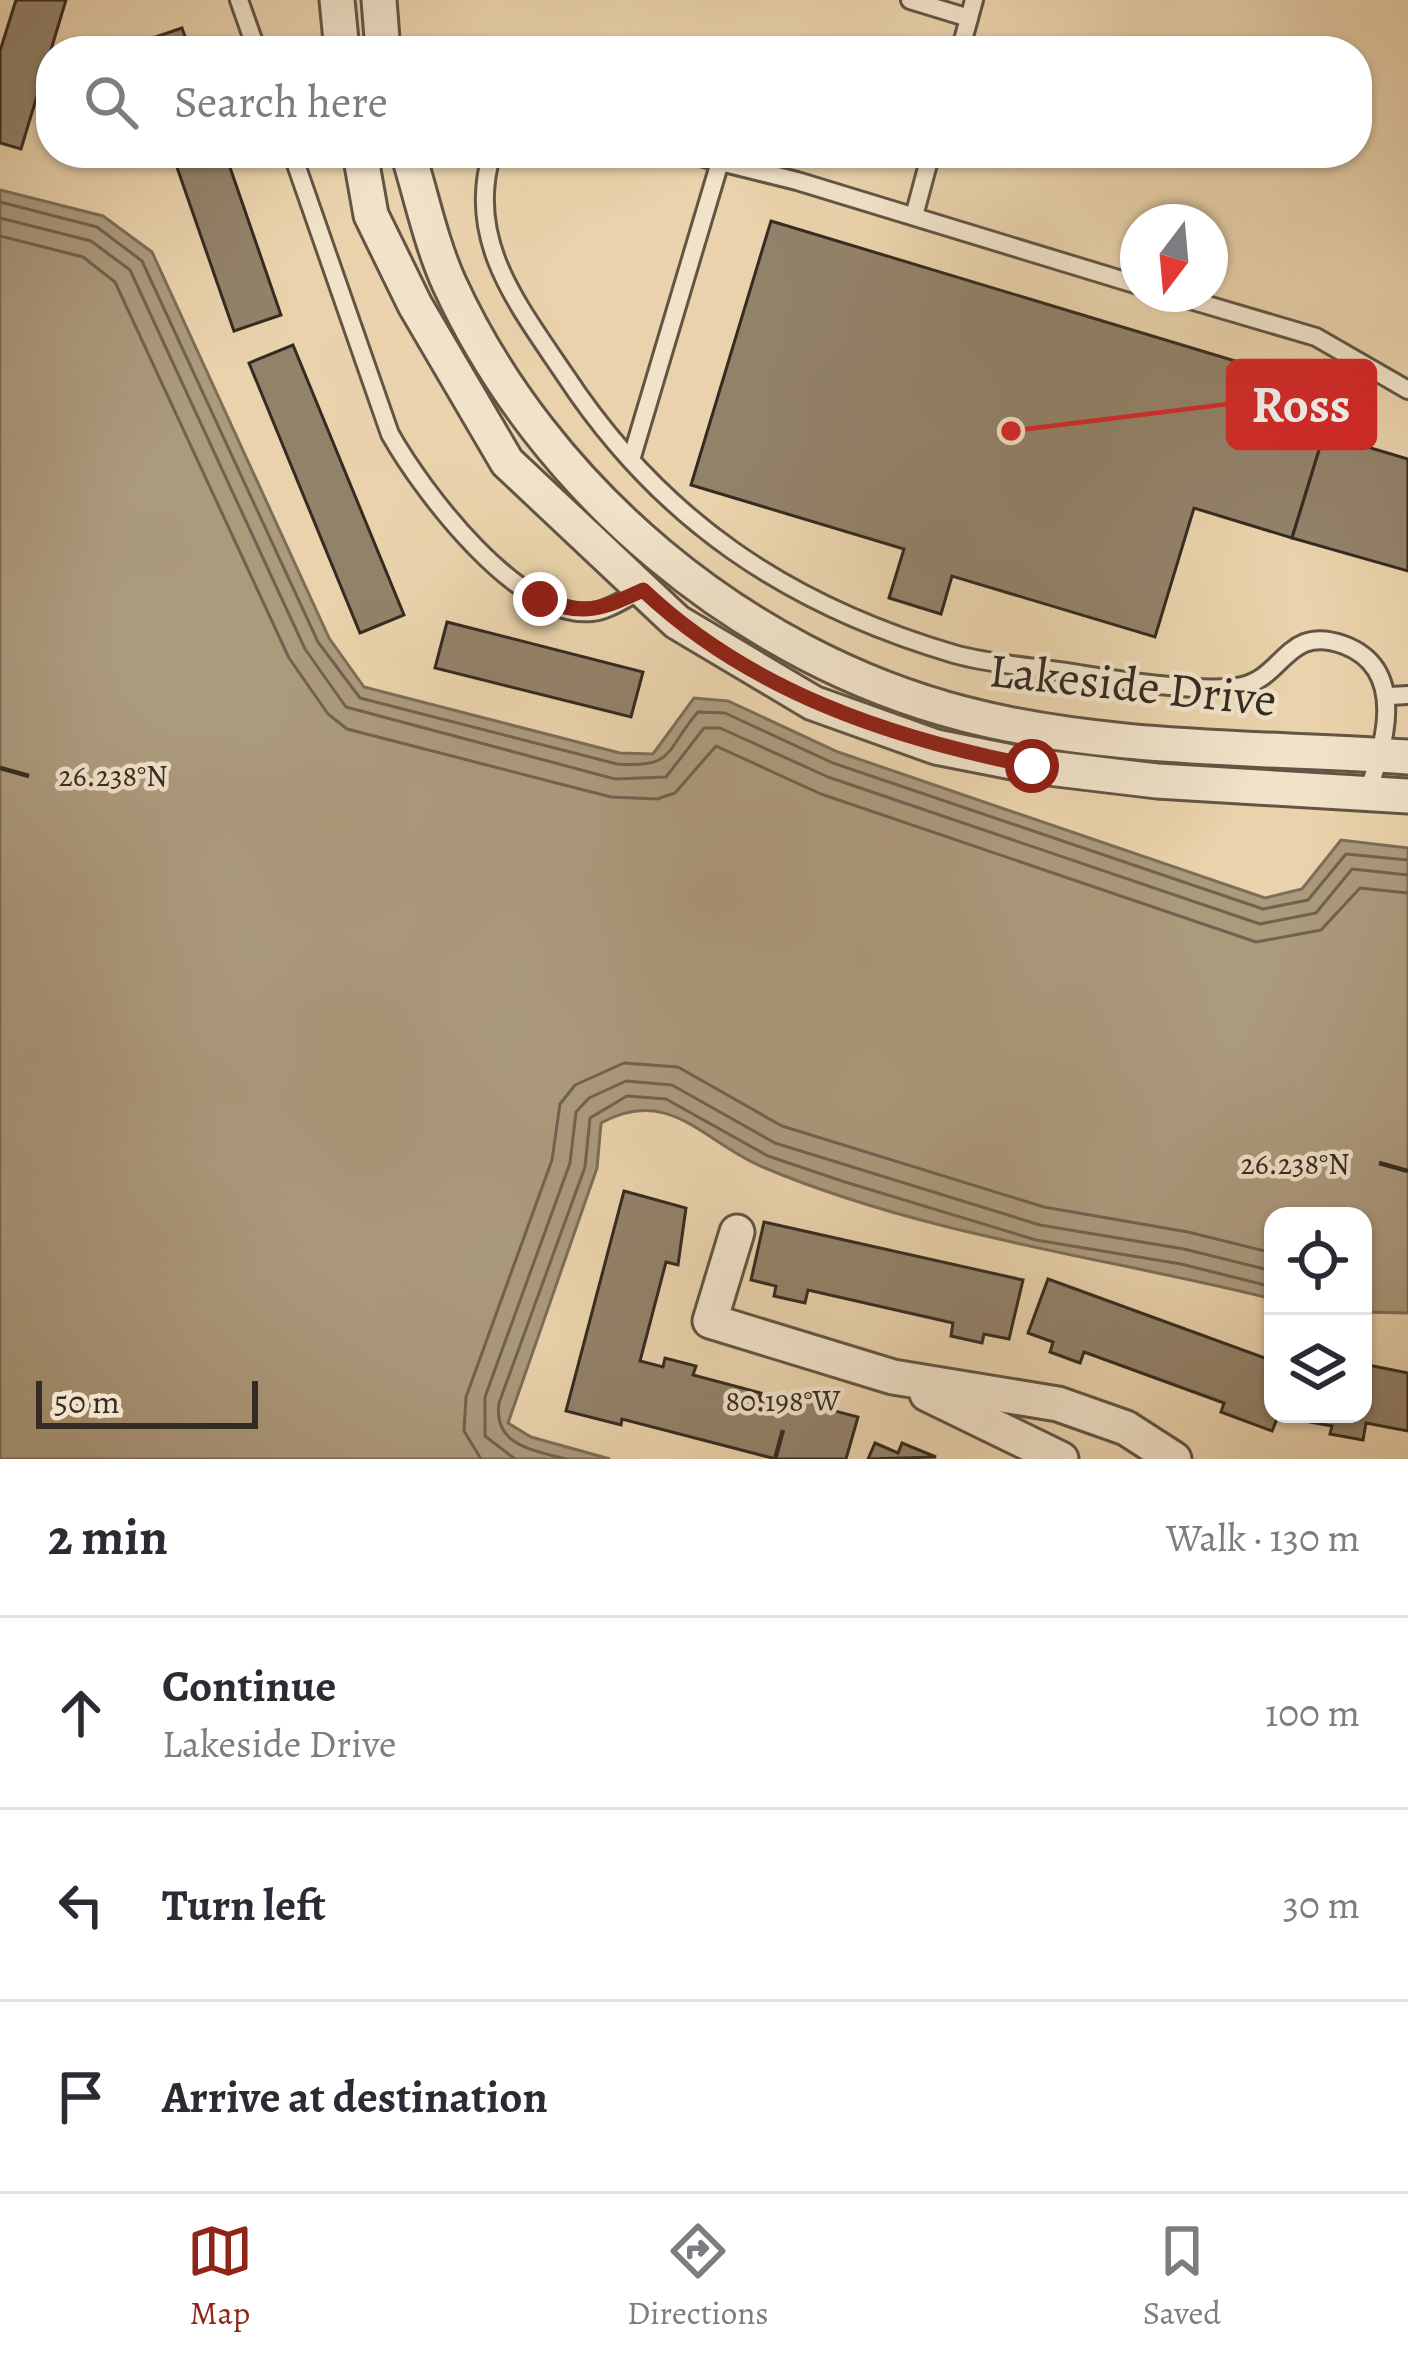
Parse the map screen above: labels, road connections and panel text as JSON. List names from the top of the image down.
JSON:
{
  "streets": {
    "street": ["Lakeside Drive"]
  },
  "places": ["Ross"],
  "scale_bar": "50 m",
  "north": "bottom",
  "page": {
    "search": "Search here",
    "scale": "50 m",
    "heading": ["2 min", "Walk · 130 m"],
    "list": [
      ["Continue", "Lakeside Drive", "100 m"],
      ["Turn left", "30 m"],
      "Arrive at destination"
    ],
    "nav": ["Map", "Directions", "Saved"]
  },
  "coordinates": ["26.238°N", "80.198°W"]
}
